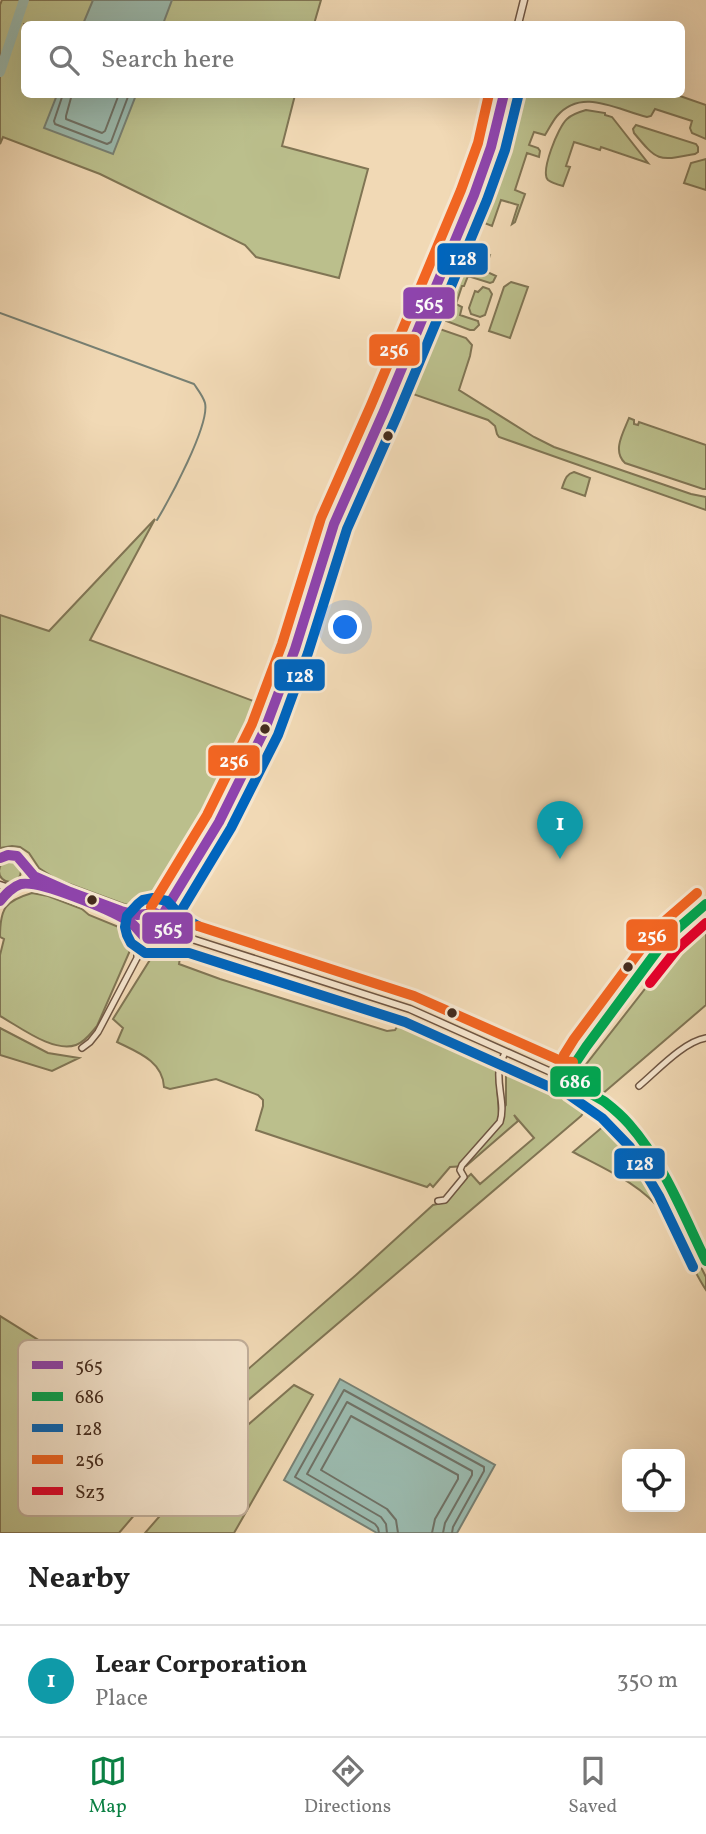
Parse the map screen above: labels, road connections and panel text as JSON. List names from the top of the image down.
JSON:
{
  "lines": [
    "transit line 565",
    "transit line 128",
    "transit line 256",
    "transit line 686",
    "transit line Sz3"
  ],
  "legend": [
    "565",
    "686",
    "128",
    "256",
    "Sz3"
  ],
  "page": {
    "search": "Search here",
    "pins": "1",
    "heading": "Nearby",
    "list": [
      {
        "mark": "1",
        "name": "Lear Corporation",
        "note": "Place",
        "value": "350 m"
      }
    ],
    "nav": ["Map", "Directions", "Saved"]
  }
}
